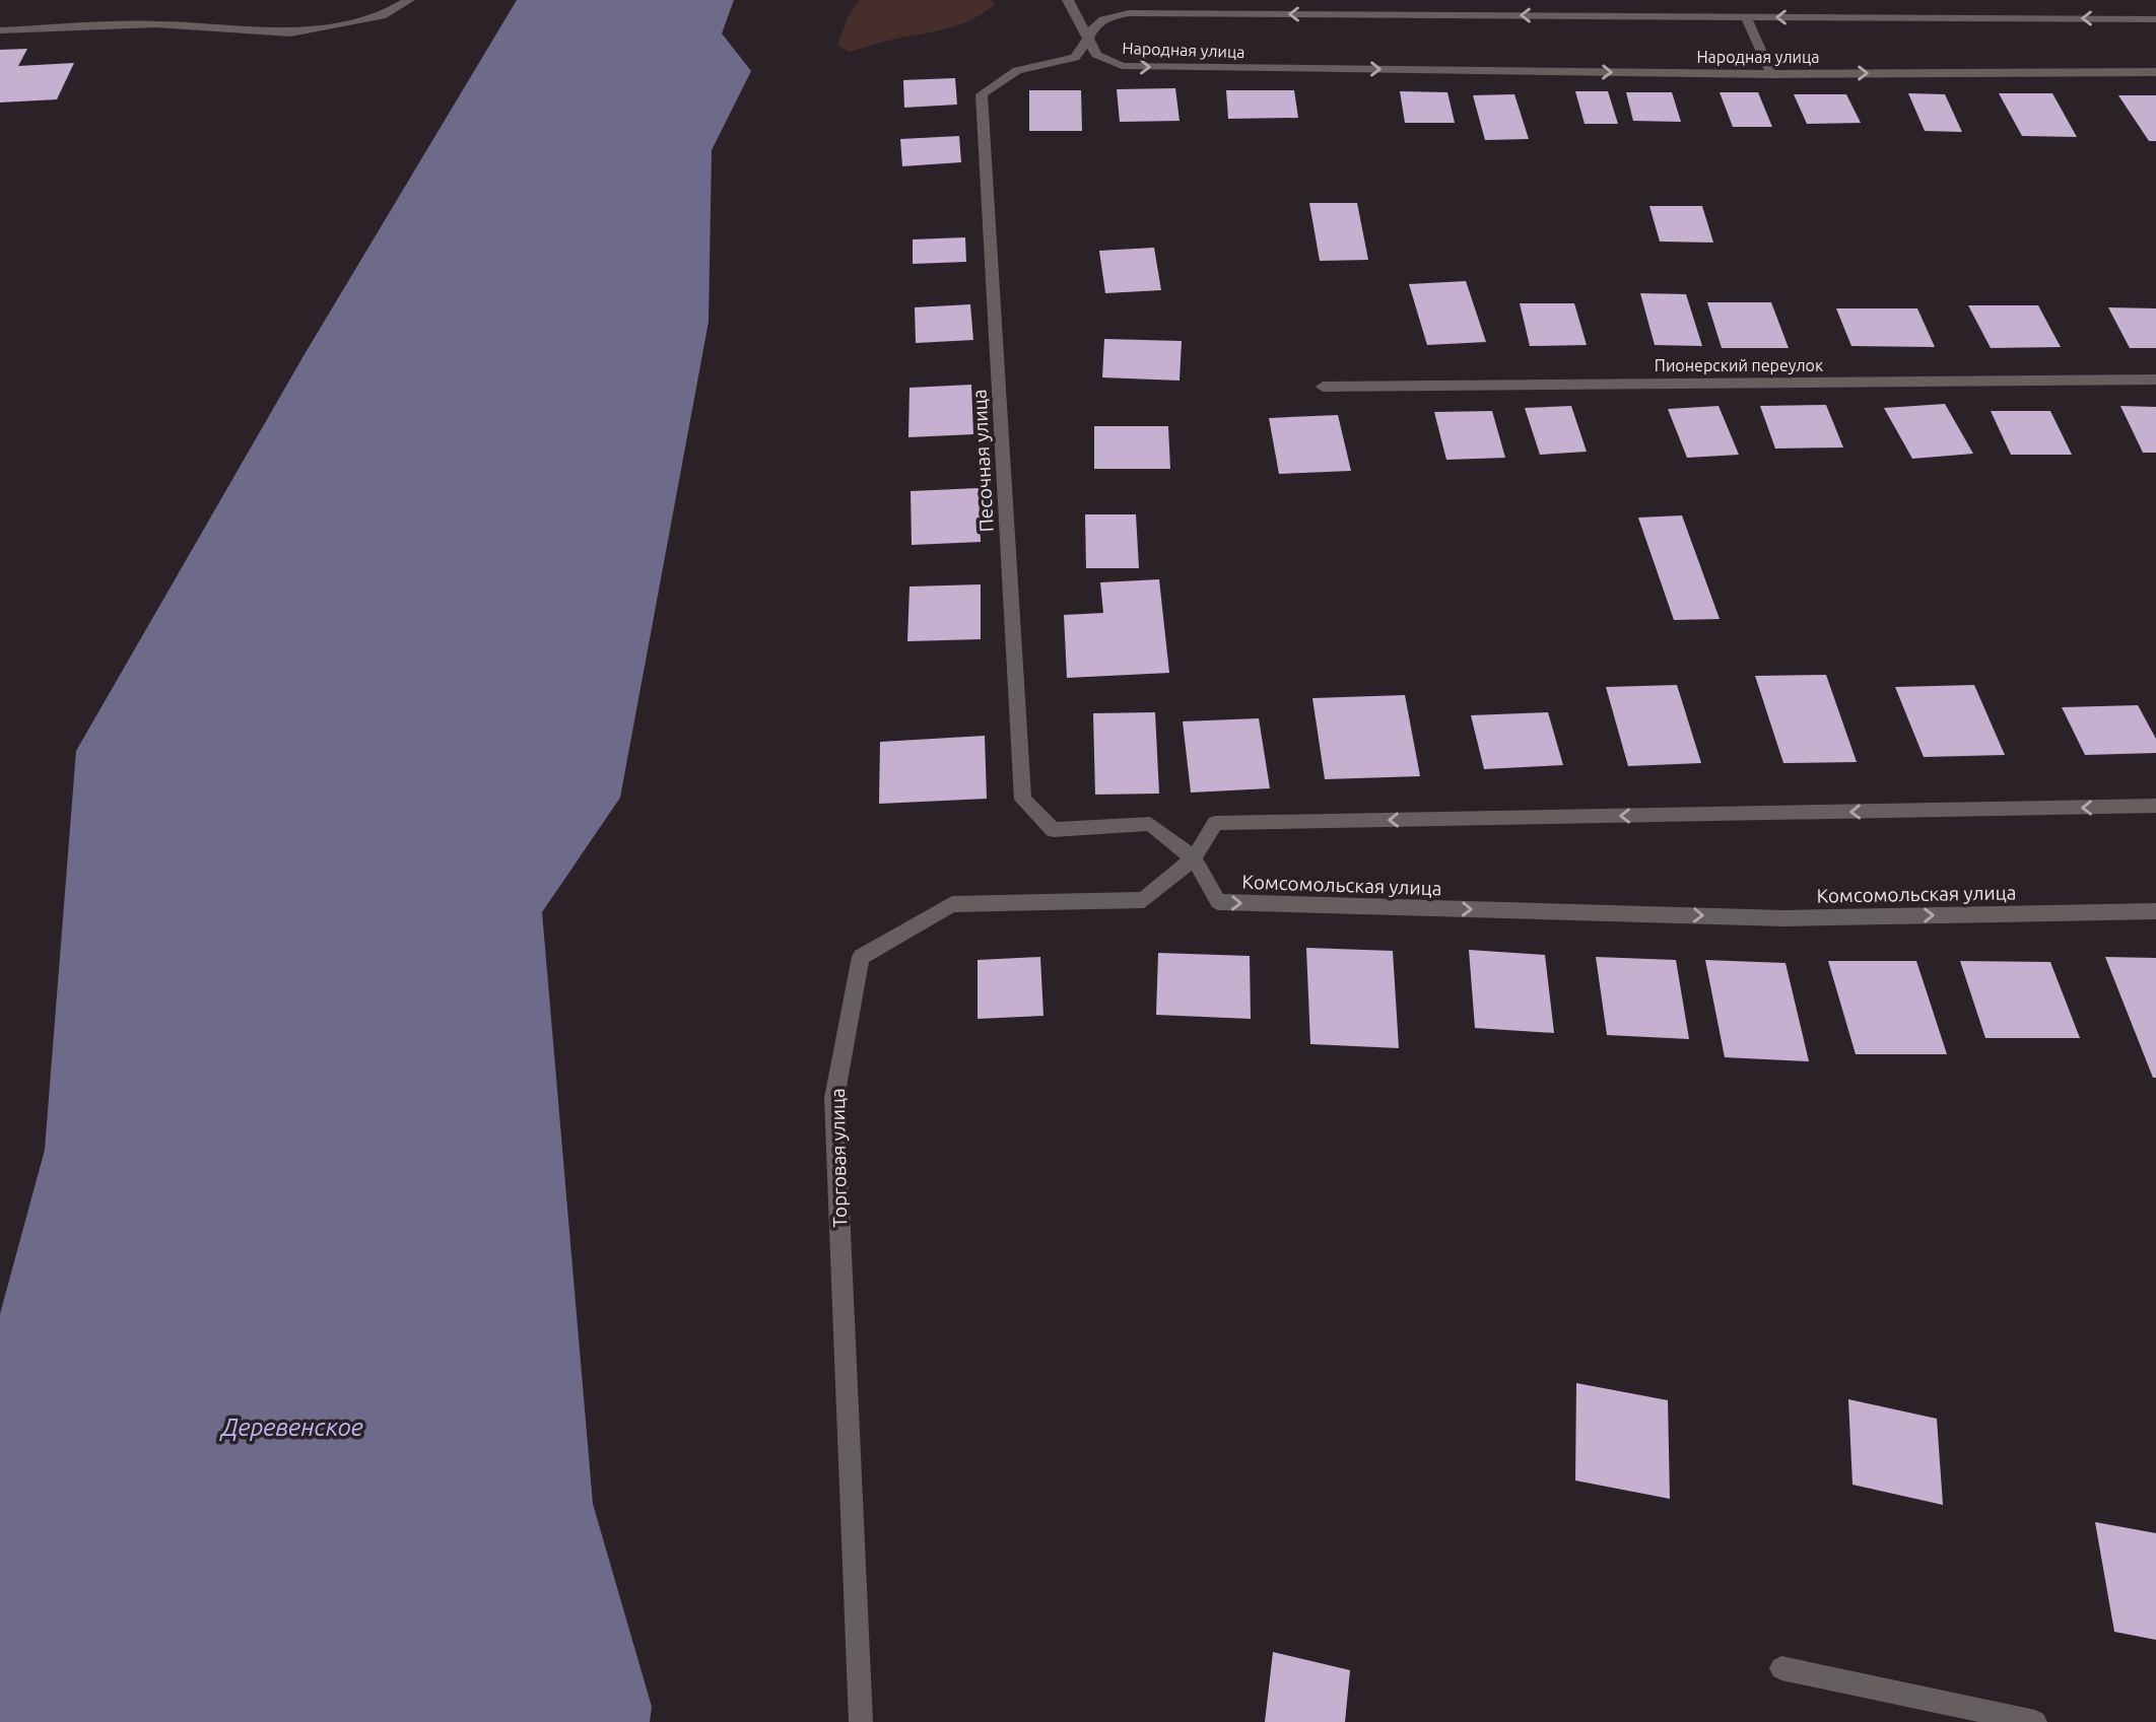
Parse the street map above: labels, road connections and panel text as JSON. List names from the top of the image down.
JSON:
{
  "streets": {
    "street": [
      "Народная улица",
      "Пионерский переулок",
      "Песочная улица",
      "Комсомольская улица",
      "Торговая улица"
    ]
  },
  "crossings": [
    ["Народная улица", "Песочная улица"],
    ["Песочная улица", "Комсомольская улица"],
    ["Песочная улица", "Торговая улица"],
    ["Комсомольская улица", "Торговая улица"]
  ],
  "water": ["Деревенское"]
}
